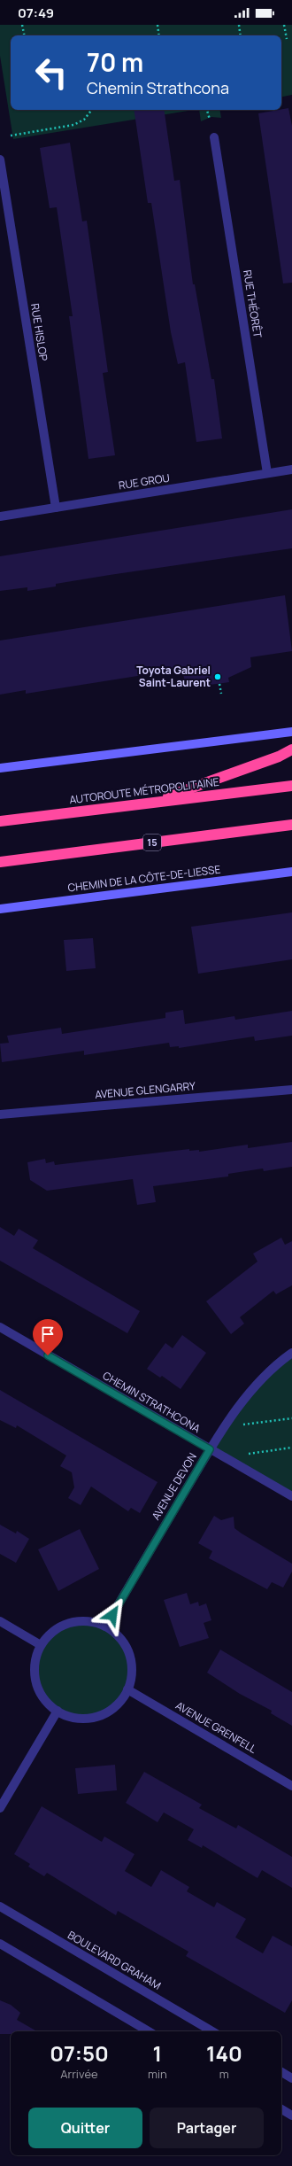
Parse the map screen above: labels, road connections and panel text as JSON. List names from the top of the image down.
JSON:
{
  "streets": {
    "highway": ["AUTOROUTE MÉTROPOLITAINE", "15"],
    "main road": ["CHEMIN DE LA CÔTE-DE-LIESSE"],
    "street": [
      "RUE THÉORÊT",
      "RUE HISLOP",
      "RUE GROU",
      "AVENUE GLENGARRY",
      "CHEMIN STRATHCONA",
      "AVENUE DEVON",
      "AVENUE GRENFELL",
      "BOULEVARD GRAHAM"
    ]
  },
  "crossings": [
    ["RUE THÉORÊT", "RUE GROU"],
    ["RUE HISLOP", "RUE GROU"],
    ["CHEMIN STRATHCONA", "AVENUE DEVON"],
    ["AVENUE DEVON", "AVENUE GRENFELL"]
  ],
  "places": ["Toyota Gabriel Saint-Laurent"],
  "page": {
    "status": "07:49",
    "turn": ["70 m", "Chemin Strathcona"],
    "eta": [
      "07:50",
      "Arrivée",
      "1",
      "min",
      "140",
      "m"
    ],
    "buttons": ["Quitter", "Partager"]
  }
}
